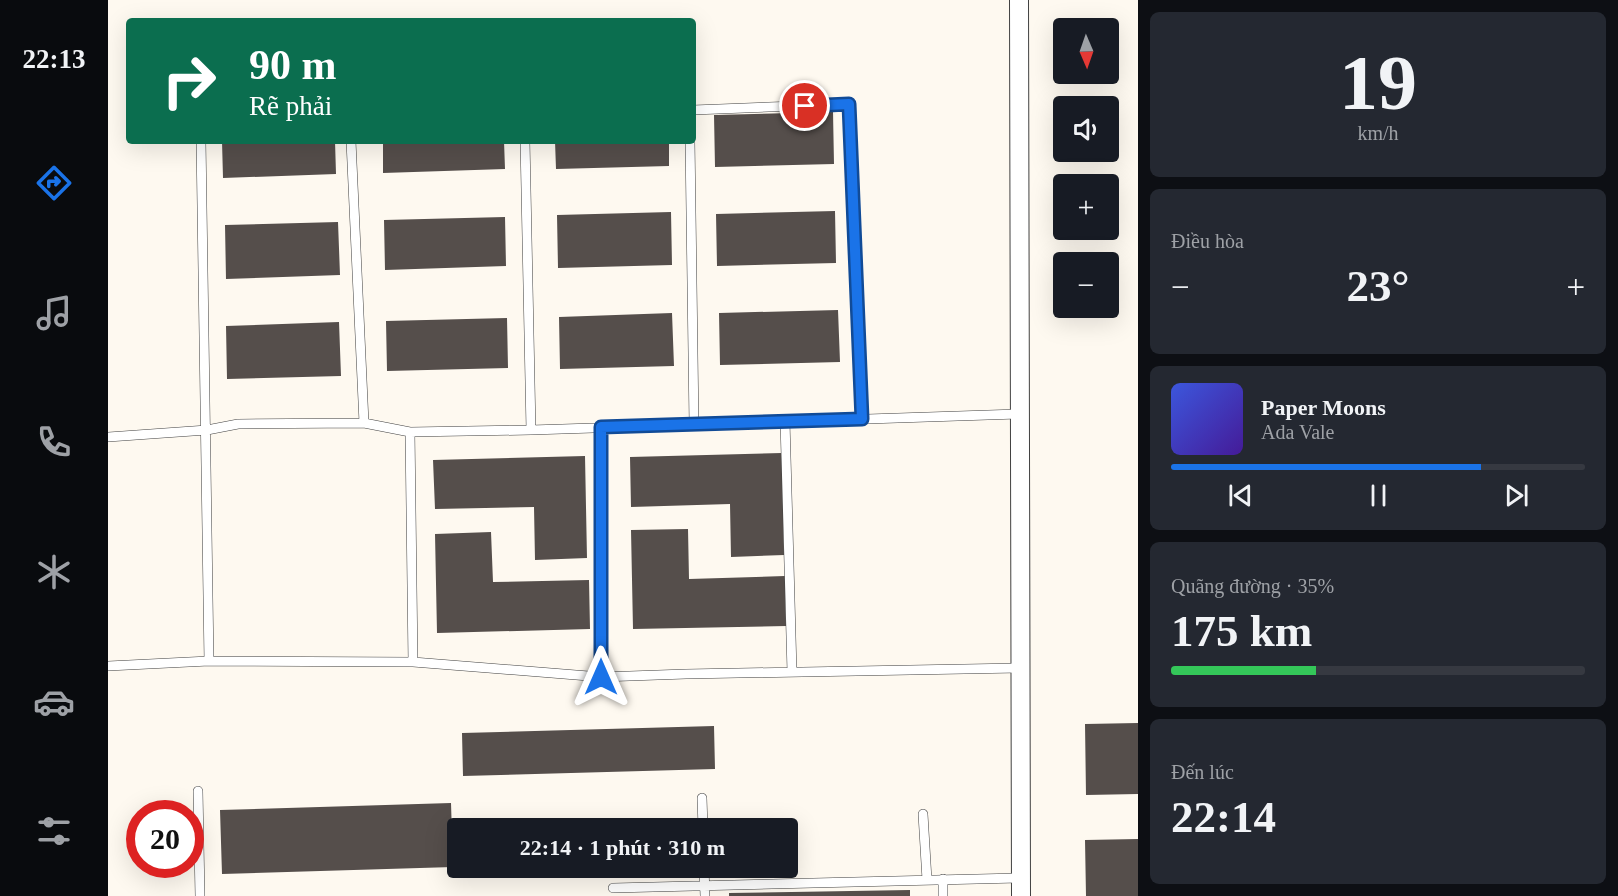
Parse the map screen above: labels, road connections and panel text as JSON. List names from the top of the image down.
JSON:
{
  "north": "bottom",
  "page": {
    "tabs": "22:13",
    "tile": [
      ["19", "km/h"],
      "Điều hòa",
      ["Quãng đường · 35%", "175 km"],
      ["Đến lúc", "22:14"]
    ],
    "map_buttons": ["+", "−"],
    "turn": ["90 m", "Rẽ phải"],
    "heat": ["−", "23°", "+"],
    "song": ["Paper Moons", "Ada Vale"],
    "limit": "20",
    "trip": "22:14 · 1 phút · 310 m"
  }
}
